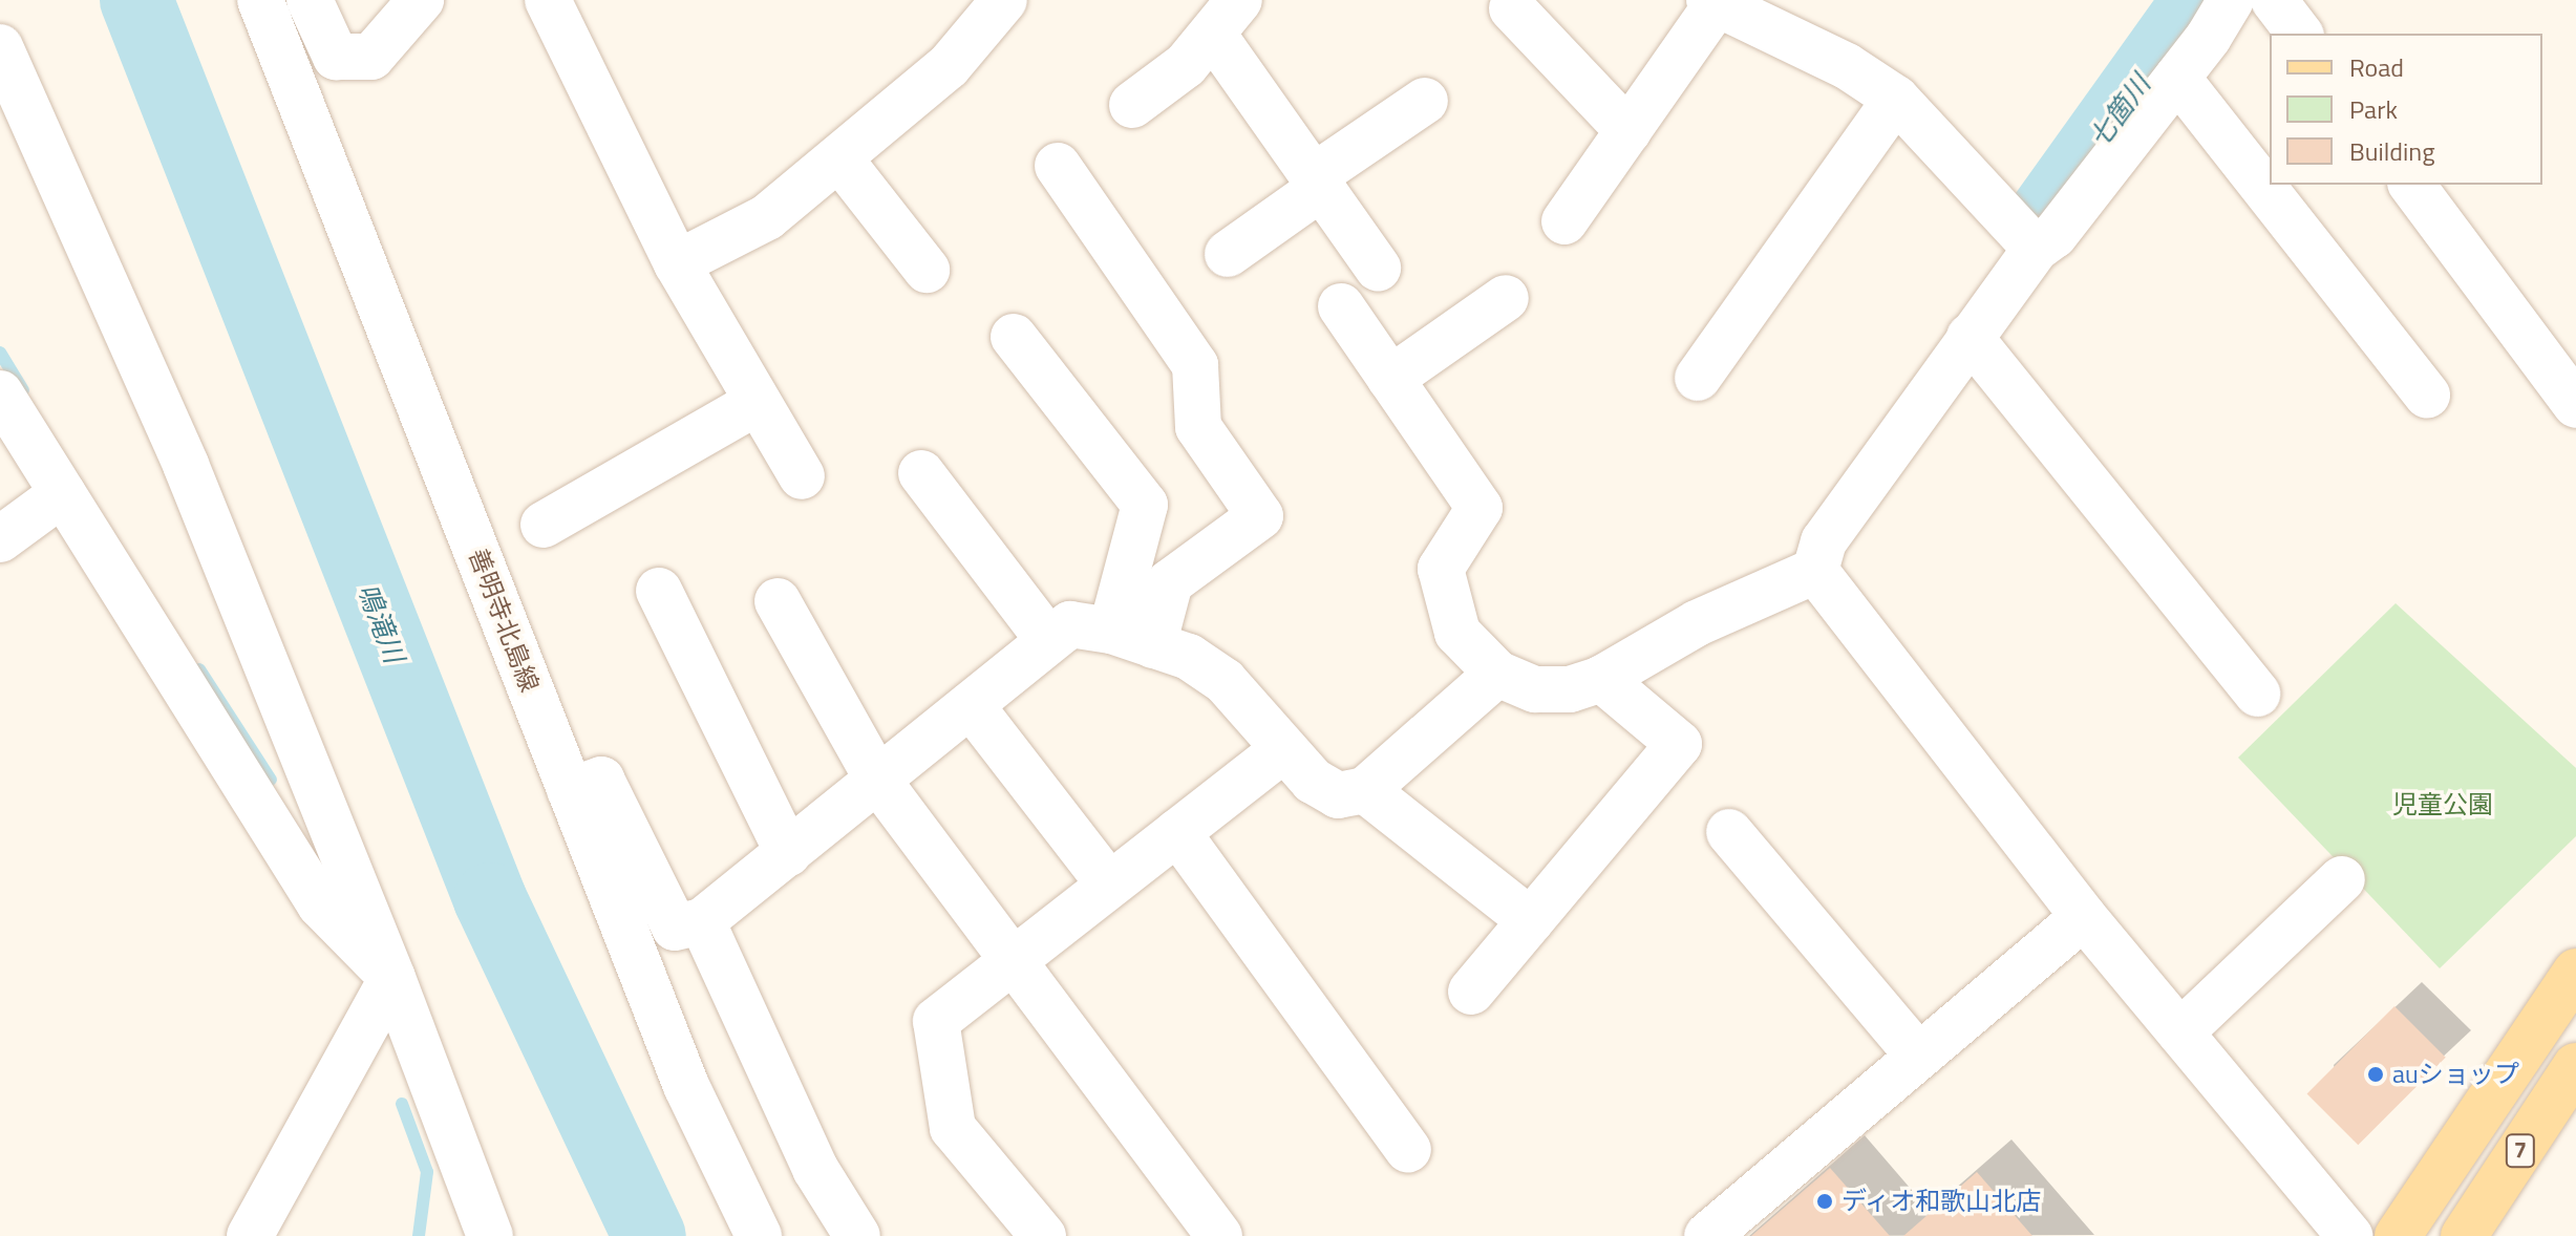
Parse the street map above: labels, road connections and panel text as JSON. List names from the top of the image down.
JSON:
{
  "streets": {
    "main road": ["7"],
    "street": ["善明寺北島線"]
  },
  "water": ["七箇川", "鳴滝川"],
  "parks": ["児童公園"],
  "places": ["auショップ", "ディオ和歌山北店"],
  "legend": ["Road", "Park", "Building"]
}
